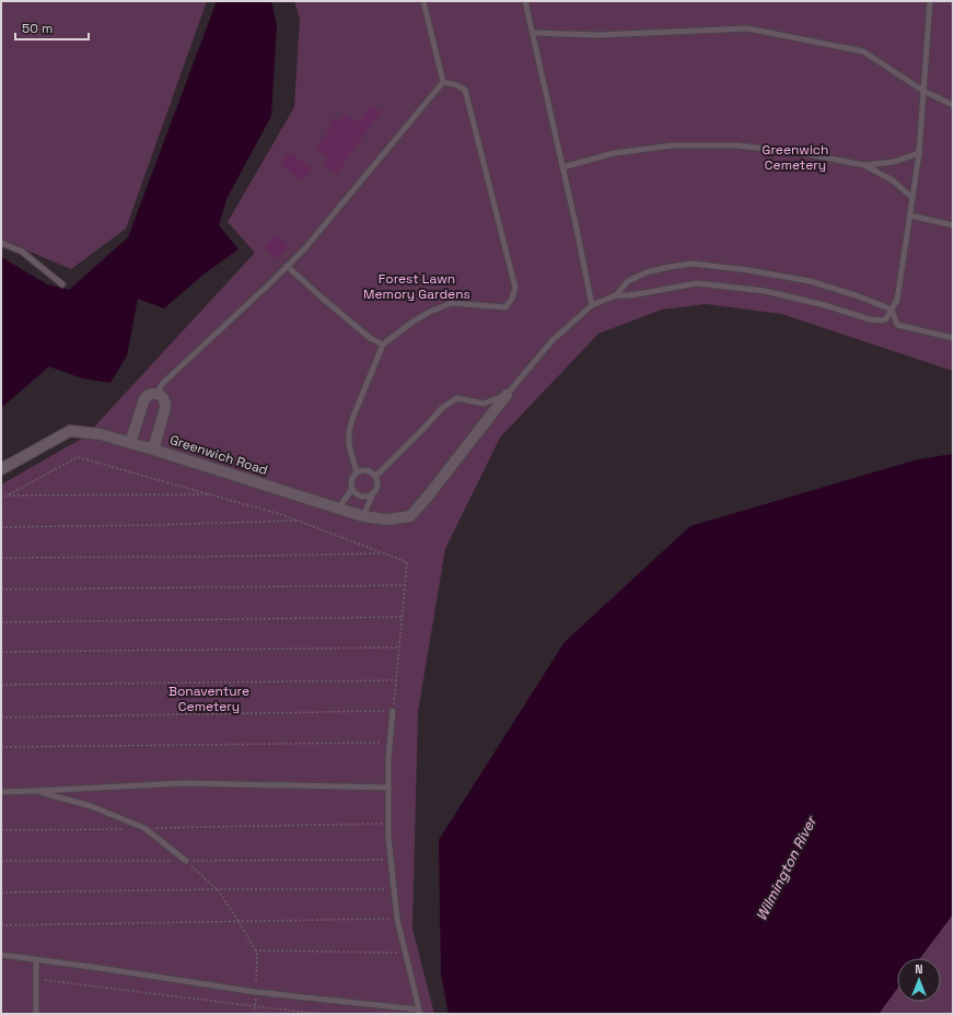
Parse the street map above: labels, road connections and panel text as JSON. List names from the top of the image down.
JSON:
{
  "streets": {
    "street": ["Greenwich Road"]
  },
  "water": ["Wilmington River"],
  "parks": ["Greenwich Cemetery", "Forest Lawn Memory Gardens", "Bonaventure Cemetery"],
  "scale_bar": "50 m",
  "north": "top"
}
